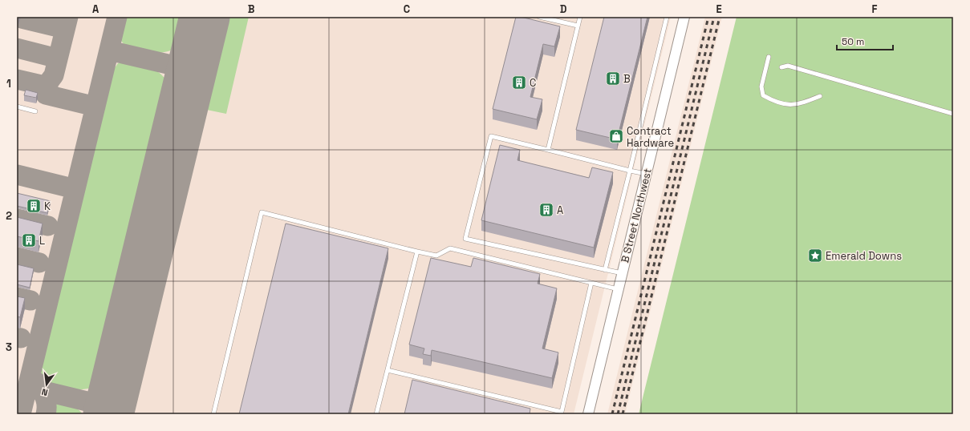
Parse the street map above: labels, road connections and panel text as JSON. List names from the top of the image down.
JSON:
{
  "streets": {
    "street": ["B Street Northwest"]
  },
  "places": {
    "building": [
      "B",
      "C",
      "K",
      "A",
      "L"
    ],
    "shop": ["Contract Hardware"],
    "place": ["Emerald Downs"]
  },
  "scale_bar": "50 m",
  "north": "bottom",
  "grid": {
    "columns": [
      "A",
      "B",
      "C",
      "D",
      "E",
      "F"
    ],
    "rows": ["1", "2", "3"]
  }
}
